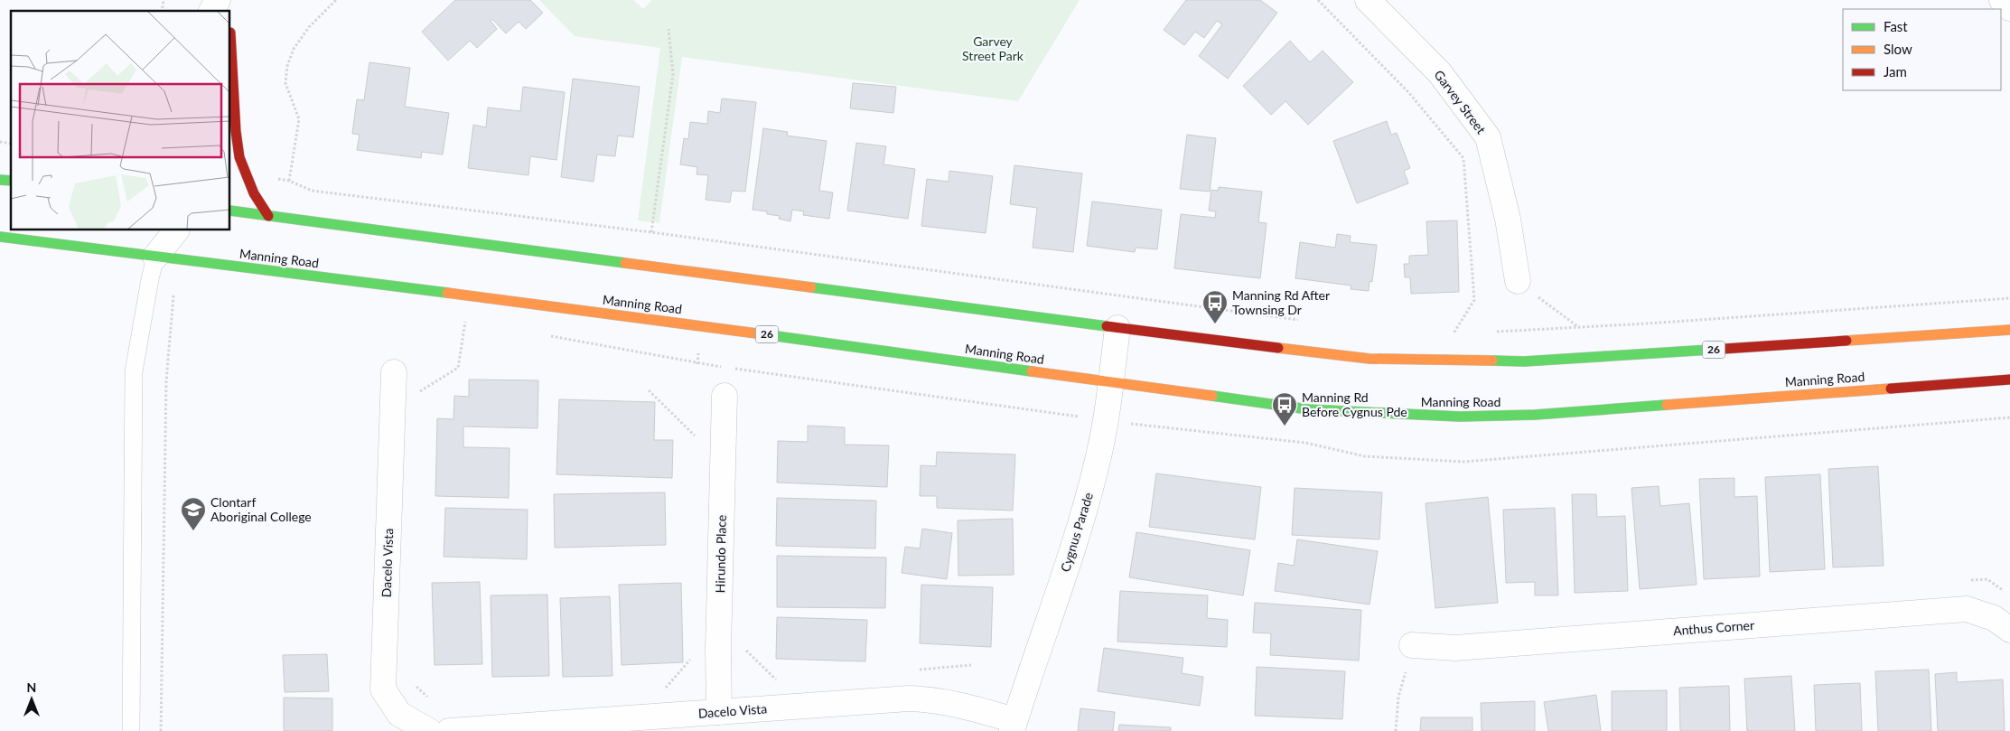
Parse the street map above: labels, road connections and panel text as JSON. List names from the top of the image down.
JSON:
{
  "streets": {
    "main road": ["Manning Road", "26"],
    "street": [
      "Garvey Street",
      "Cygnus Parade",
      "Hirundo Place",
      "Dacelo Vista",
      "Anthus Corner"
    ]
  },
  "crossings": [
    ["Manning Road", "Cygnus Parade"],
    ["26", "Cygnus Parade"],
    ["Cygnus Parade", "Dacelo Vista"],
    ["Hirundo Place", "Dacelo Vista"]
  ],
  "parks": ["Garvey Street Park"],
  "places": {
    "bus stop": ["Manning Rd After Townsing Dr", "Manning Rd Before Cygnus Pde"],
    "school or university": ["Clontarf Aboriginal College"]
  },
  "legend": ["Fast", "Slow", "Jam"],
  "north": "top"
}
